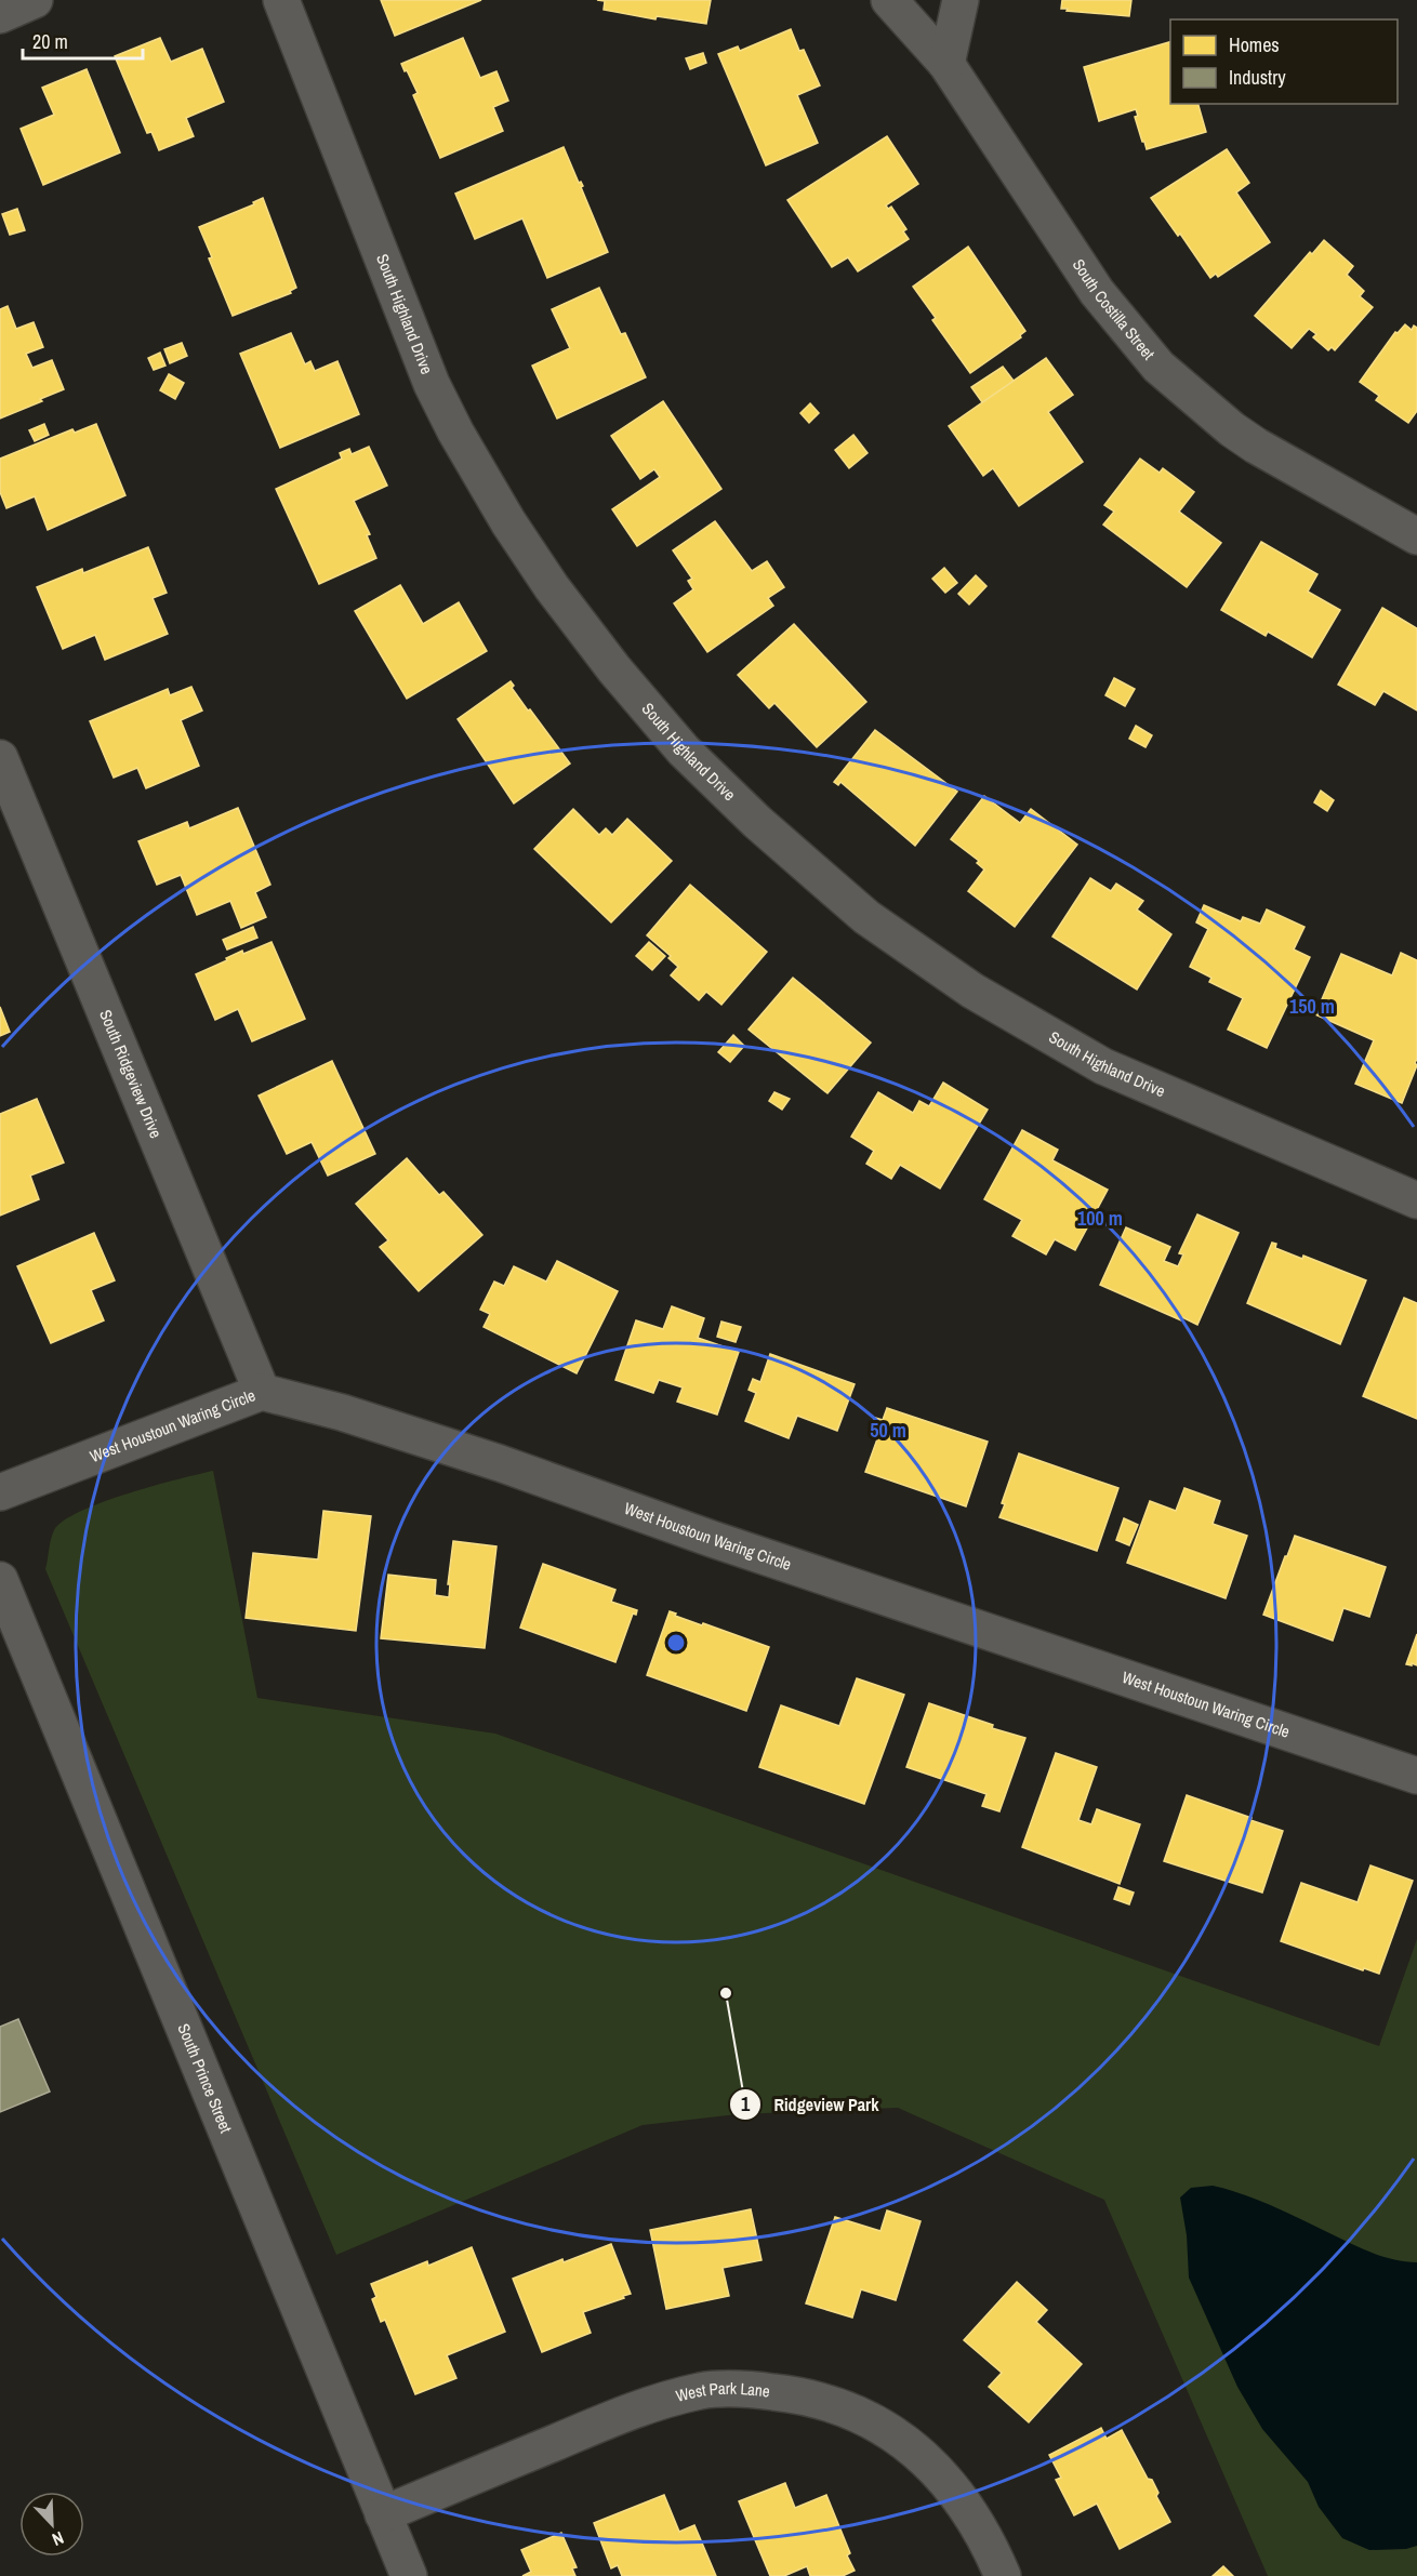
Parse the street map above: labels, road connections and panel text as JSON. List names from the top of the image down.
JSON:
{
  "streets": {
    "street": [
      "South Costilla Street",
      "South Highland Drive",
      "South Ridgeview Drive",
      "West Houstoun Waring Circle",
      "South Prince Street",
      "West Park Lane"
    ]
  },
  "crossings": [
    ["South Ridgeview Drive", "West Houstoun Waring Circle"],
    ["South Prince Street", "West Park Lane"]
  ],
  "places": ["Ridgeview Park"],
  "legend": ["Homes", "Industry"],
  "scale_bar": "20 m",
  "north": "bottom right",
  "rings": ["150 m", "100 m", "50 m"]
}
